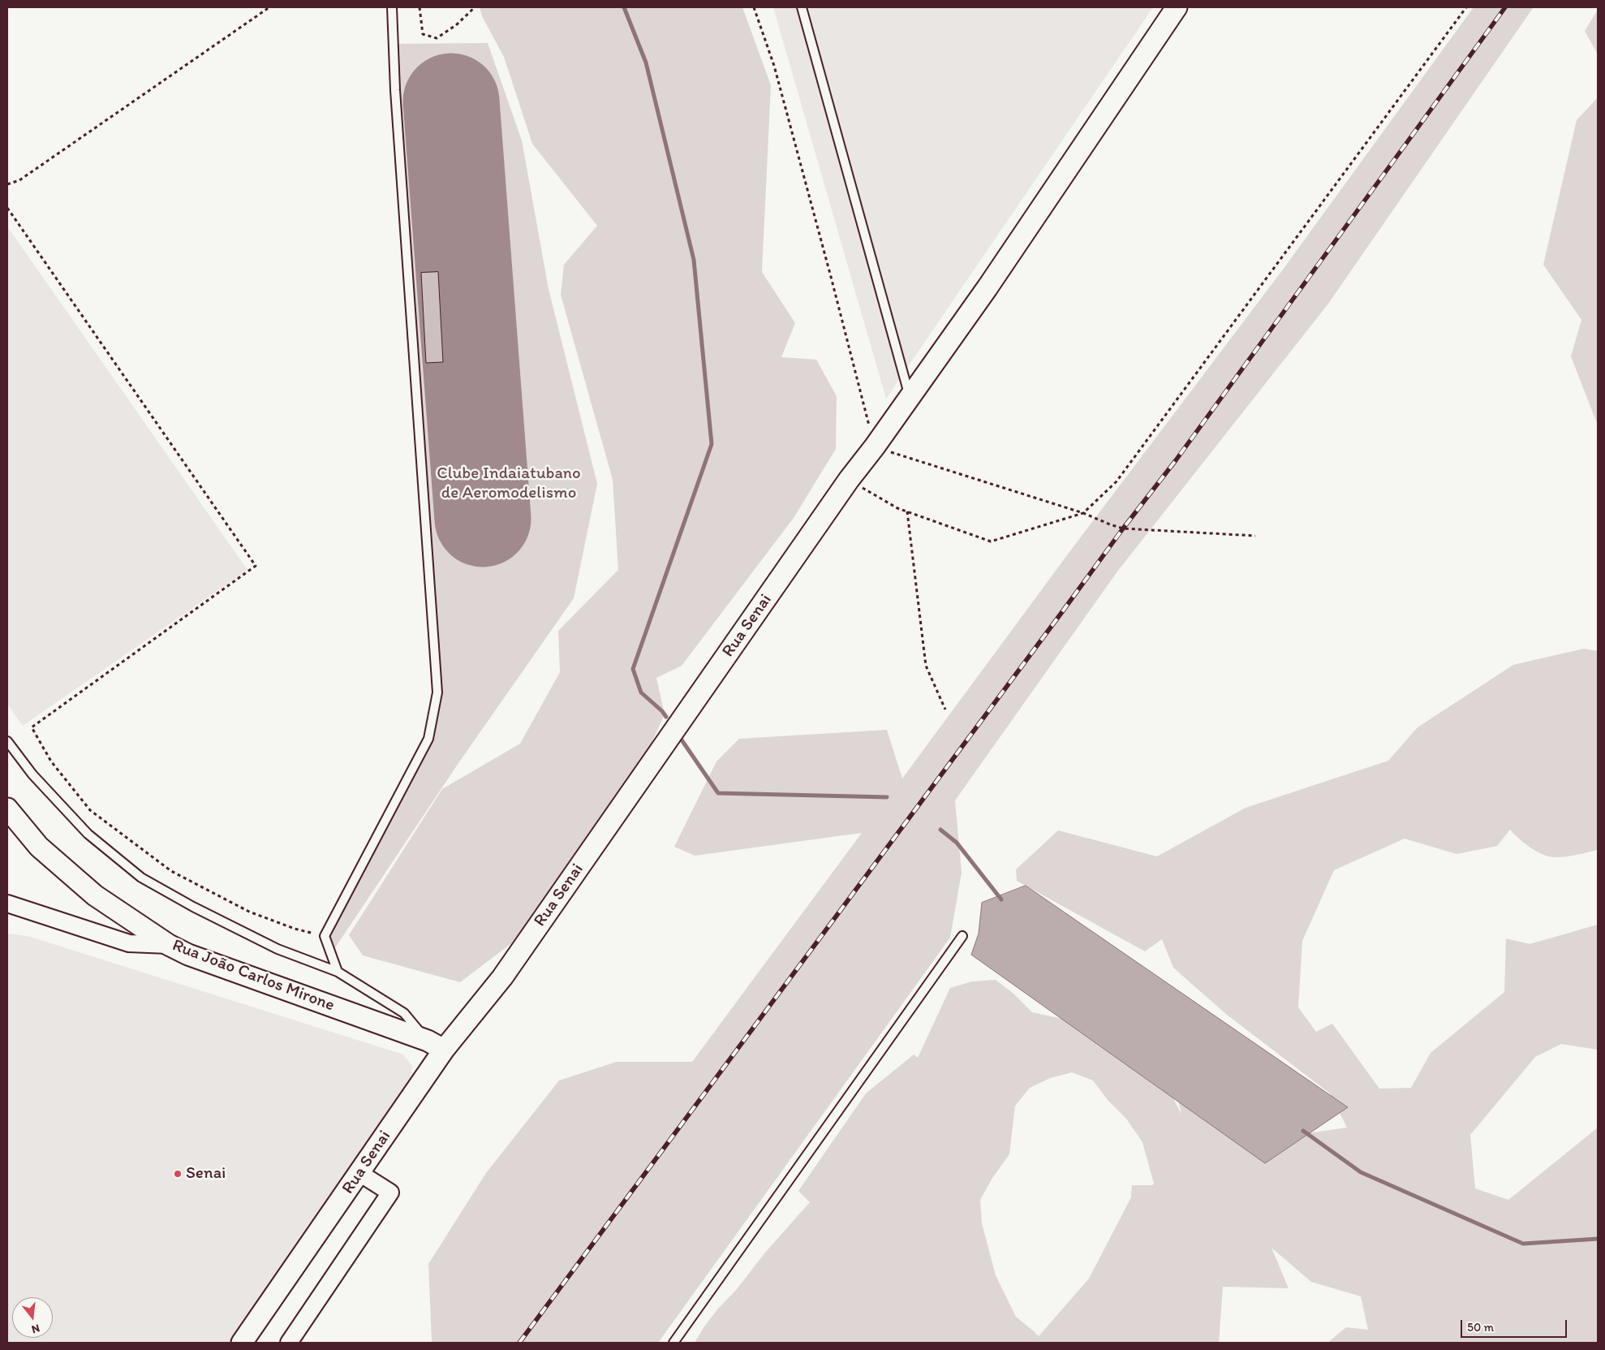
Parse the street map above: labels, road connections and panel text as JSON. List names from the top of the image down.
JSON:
{
  "streets": {
    "street": ["Rua Senai", "Rua João Carlos Mirone"]
  },
  "crossings": [
    ["Rua Senai", "Rua João Carlos Mirone"]
  ],
  "parks": ["Clube Indaiatubano de Aeromodelismo"],
  "places": ["Senai"],
  "scale_bar": "50 m",
  "north": "bottom"
}
